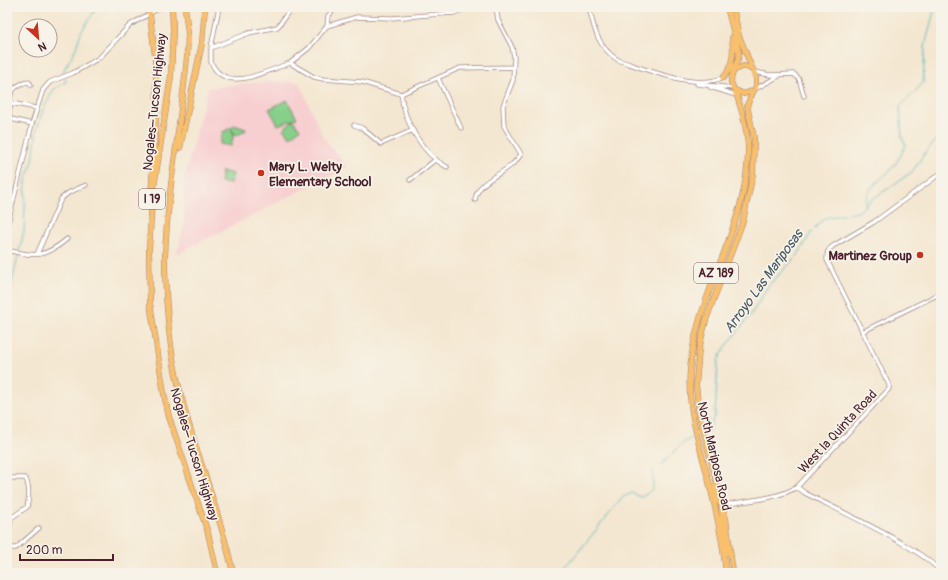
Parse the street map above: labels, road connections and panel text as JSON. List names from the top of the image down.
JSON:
{
  "streets": {
    "highway": [
      "Nogales–Tucson Highway",
      "I 19",
      "AZ 189",
      "North Mariposa Road"
    ],
    "street": ["West la Quinta Road"]
  },
  "crossings": [
    ["West la Quinta Road", "North Mariposa Road"]
  ],
  "water": ["Arroyo Las Mariposas"],
  "places": ["Mary L. Welty Elementary School", "Martinez Group"],
  "scale_bar": "200 m",
  "north": "bottom right"
}
